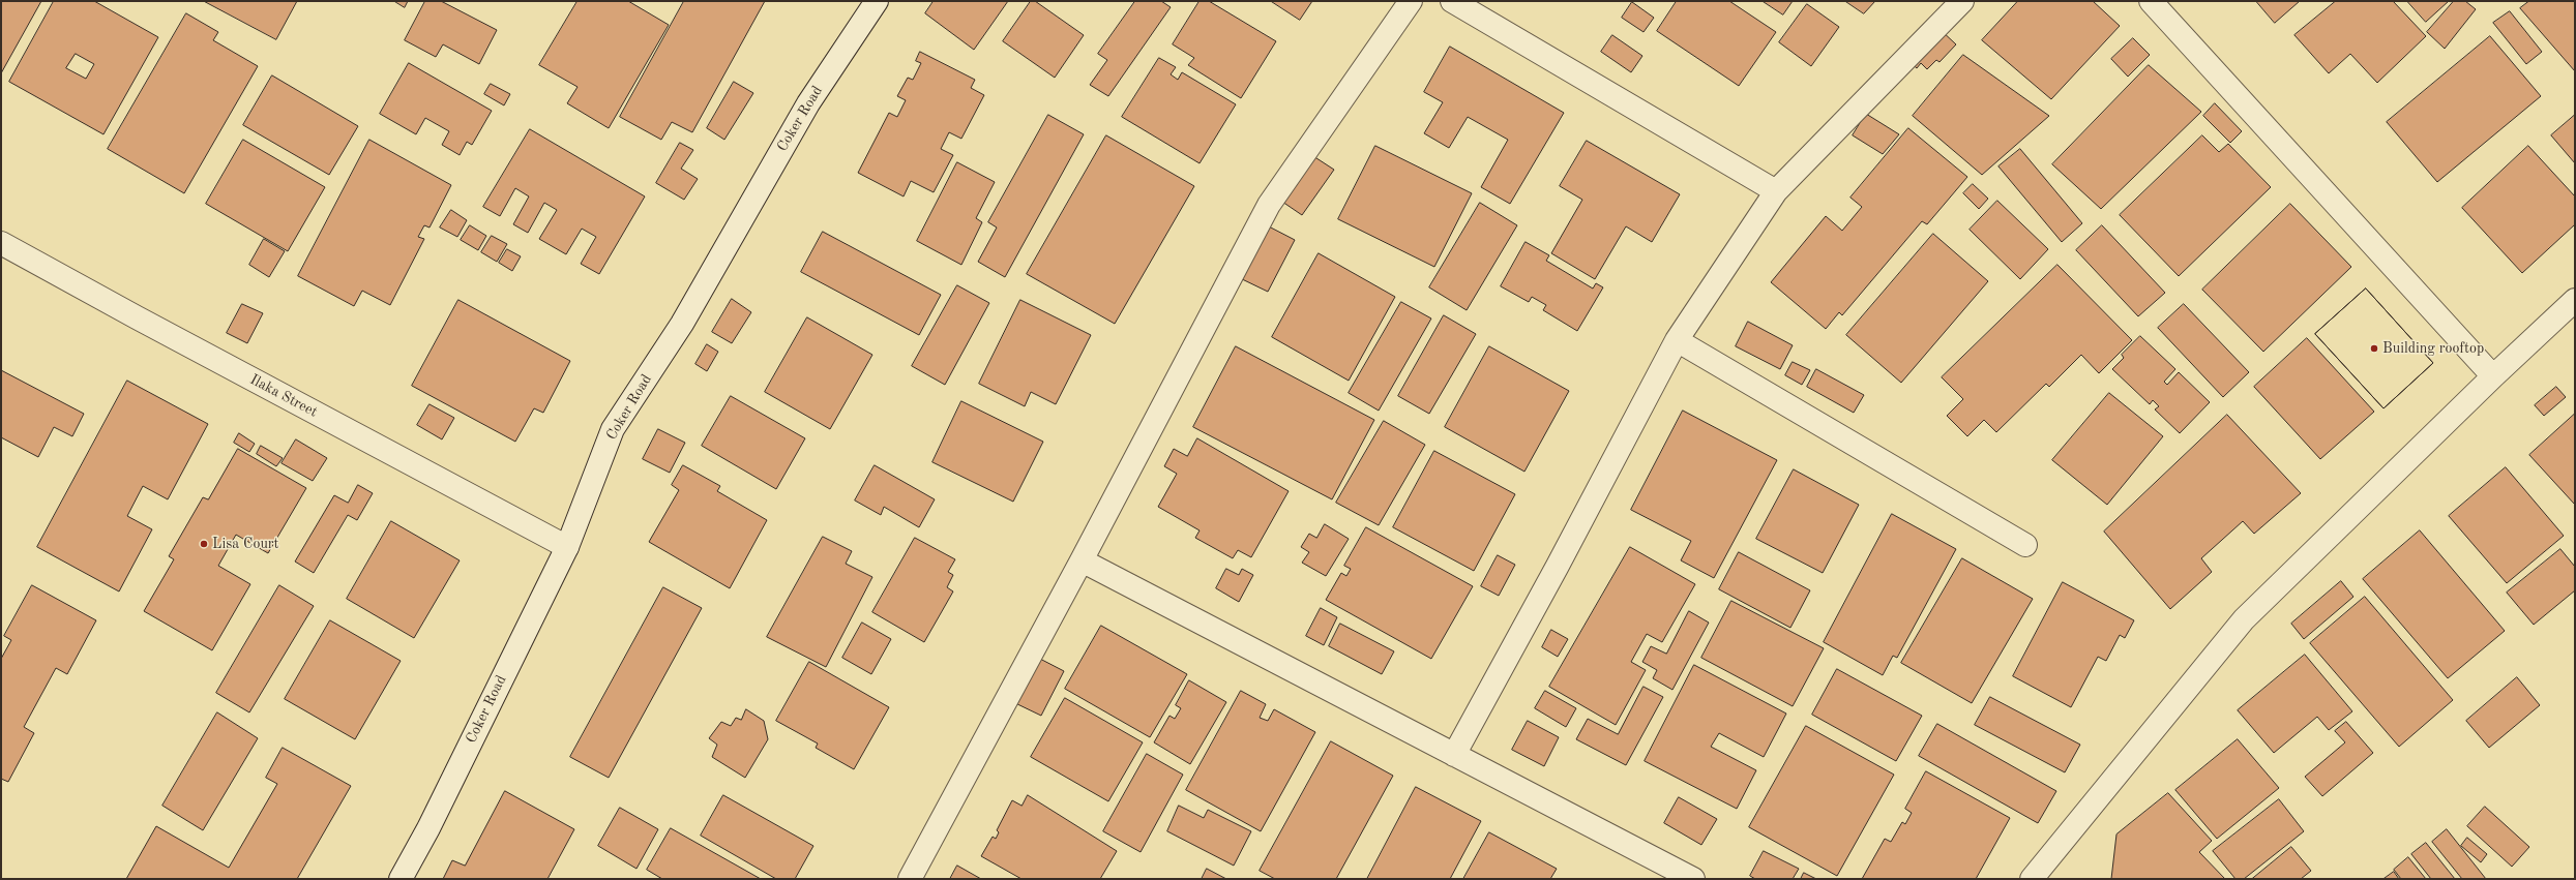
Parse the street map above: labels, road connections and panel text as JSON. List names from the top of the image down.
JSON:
{
  "streets": {
    "street": ["Coker Road", "Ilaka Street"]
  },
  "crossings": [
    ["Coker Road", "Ilaka Street"]
  ],
  "places": ["Building rooftop", "Lisa Court"]
}
